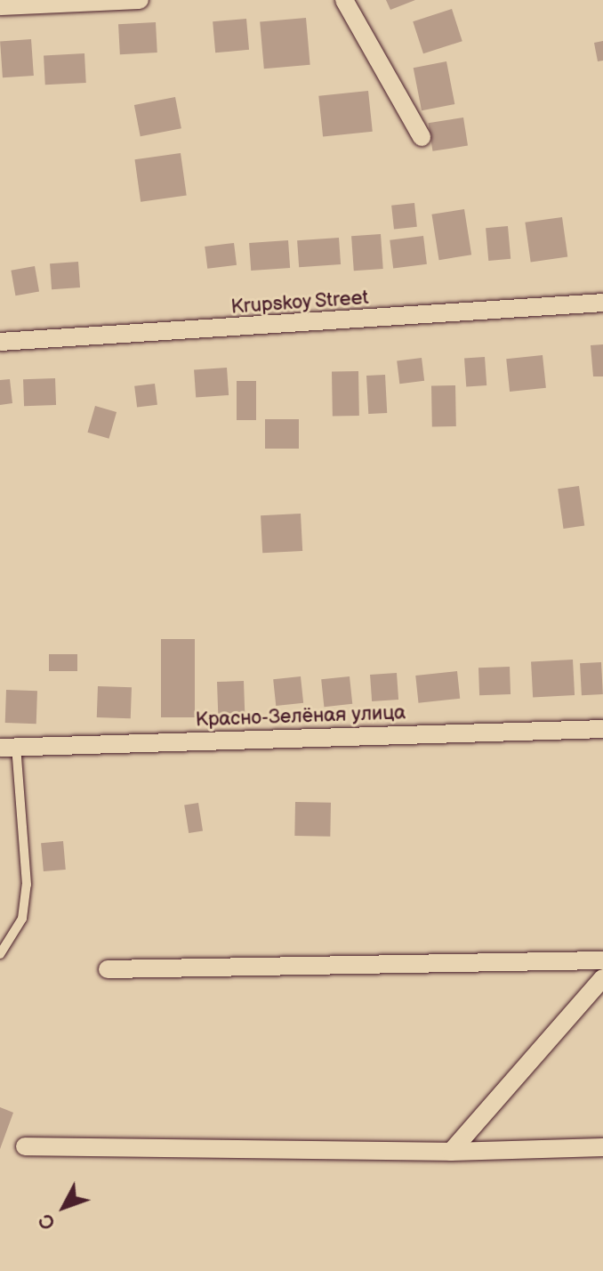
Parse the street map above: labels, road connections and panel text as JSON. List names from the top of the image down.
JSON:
{
  "streets": {
    "street": ["Krupskoy Street", "Красно-Зелёная улица"]
  },
  "north": "bottom left"
}
